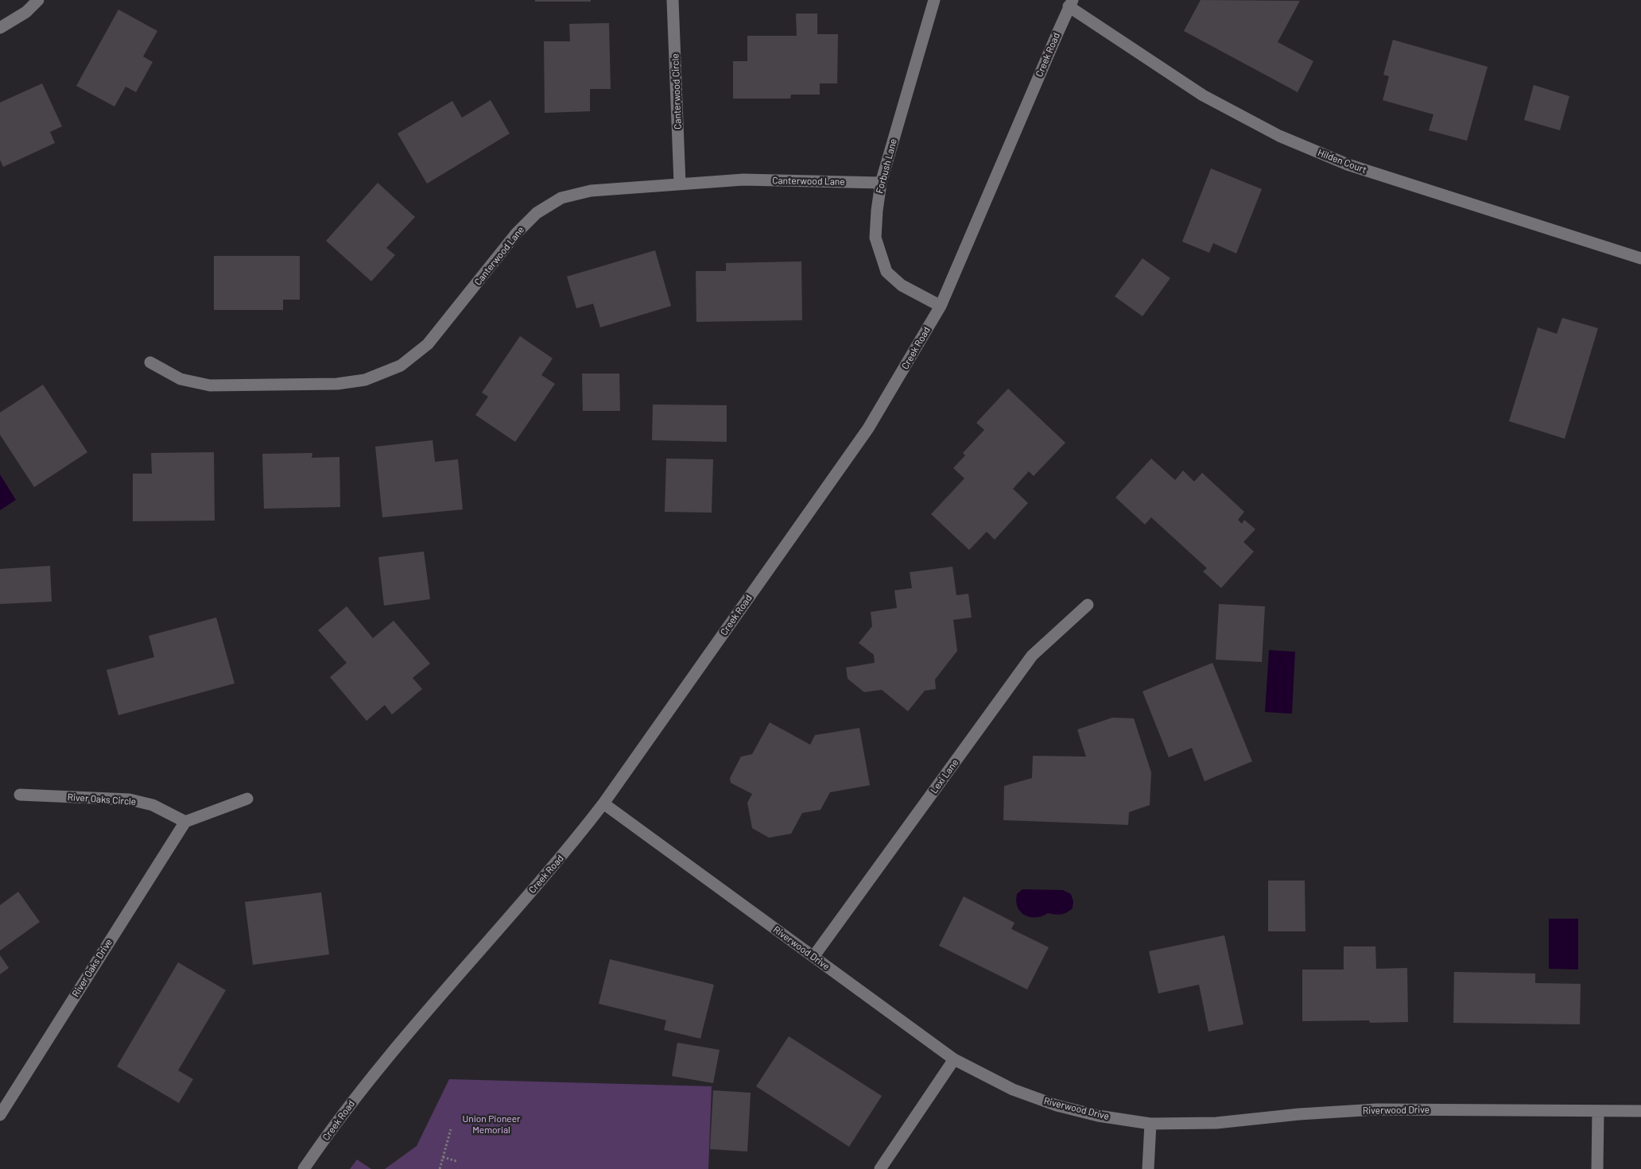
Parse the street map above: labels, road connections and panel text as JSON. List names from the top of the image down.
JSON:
{
  "streets": {
    "street": [
      "Creek Road",
      "Canterwood Circle",
      "Hilden Court",
      "Forbush Lane",
      "Canterwood Lane",
      "Lexi Lane",
      "River Oaks Circle",
      "Riverwood Drive",
      "River Oaks Drive"
    ]
  },
  "crossings": [
    ["Creek Road", "Hilden Court"],
    ["Creek Road", "Forbush Lane"],
    ["Creek Road", "Riverwood Drive"],
    ["Canterwood Circle", "Canterwood Lane"],
    ["Forbush Lane", "Canterwood Lane"],
    ["Lexi Lane", "Riverwood Drive"],
    ["River Oaks Circle", "River Oaks Drive"]
  ],
  "parks": ["Union Pioneer Memorial"]
}
